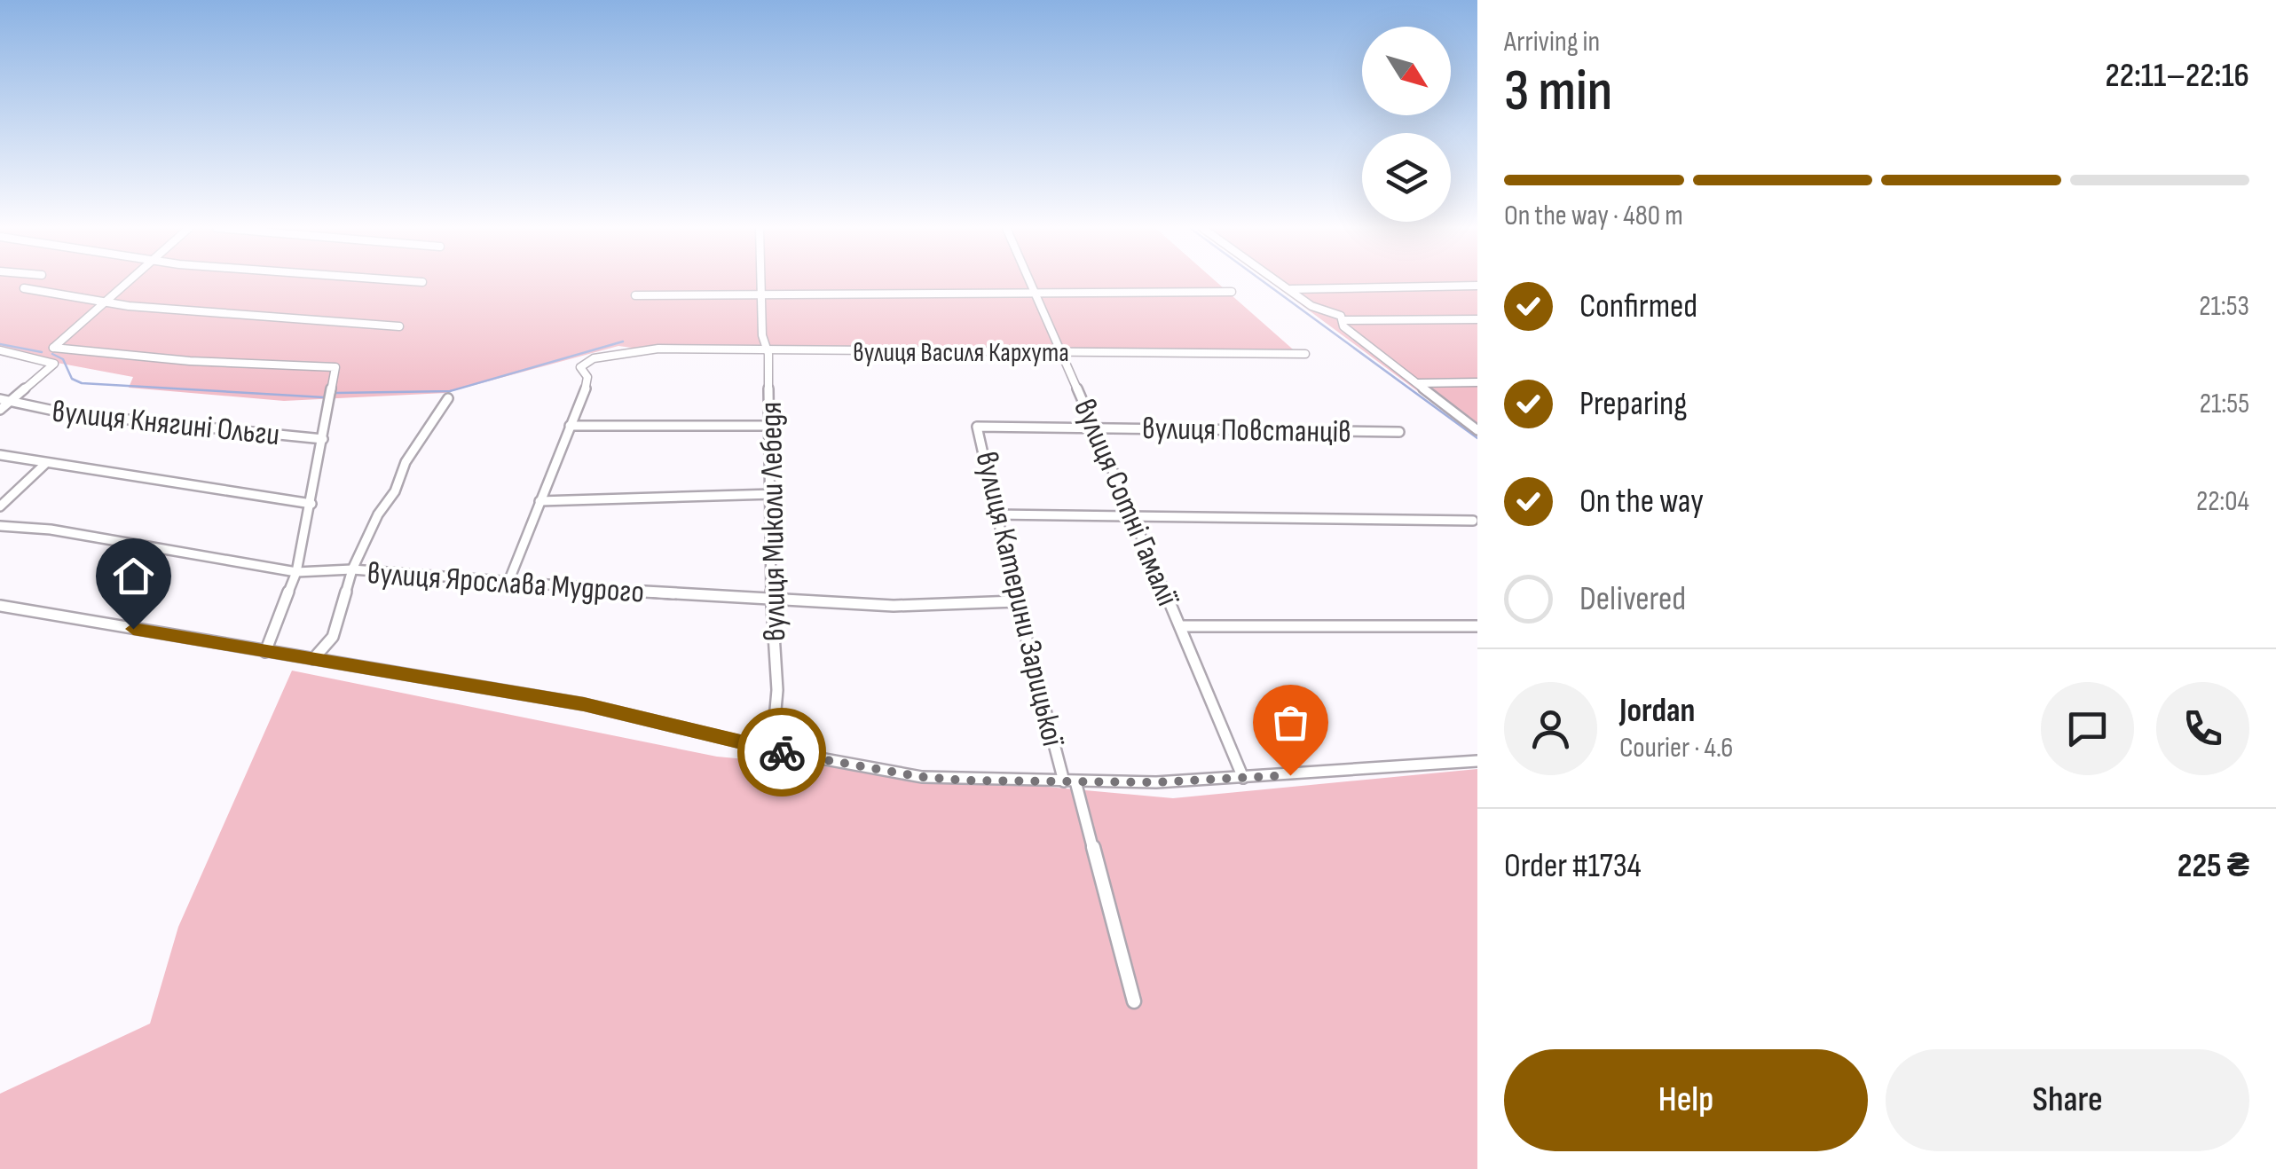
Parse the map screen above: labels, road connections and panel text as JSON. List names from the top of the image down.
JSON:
{
  "streets": {
    "street": [
      "вулиця Василя Кархута",
      "вулиця Княгині Ольги",
      "вулиця Повстанців",
      "вулиця Сотні Гамалії",
      "вулиця Миколи Лебедя",
      "вулиця Ярослава Мудрого",
      "вулиця Катерини Зарицької"
    ]
  },
  "crossings": [
    ["вулиця Василя Кархута", "вулиця Сотні Гамалії"],
    ["вулиця Василя Кархута", "вулиця Миколи Лебедя"],
    ["вулиця Повстанців", "вулиця Сотні Гамалії"],
    ["вулиця Повстанців", "вулиця Катерини Зарицької"],
    ["вулиця Сотні Гамалії", "вулиця Катерини Зарицької"],
    ["вулиця Миколи Лебедя", "вулиця Ярослава Мудрого"],
    ["вулиця Ярослава Мудрого", "вулиця Катерини Зарицької"]
  ],
  "north": "bottom right",
  "page": {
    "heading": ["3 min", "Arriving in", "22:11–22:16"],
    "panel": [
      "Jordan",
      "Courier · 4.6",
      "Order #1734",
      "225 ₴"
    ],
    "bar": "On the way · 480 m",
    "list": [
      ["Confirmed", "21:53"],
      ["Preparing", "21:55"],
      ["On the way", "22:04"],
      "Delivered"
    ],
    "buttons": ["Help", "Share"]
  }
}
